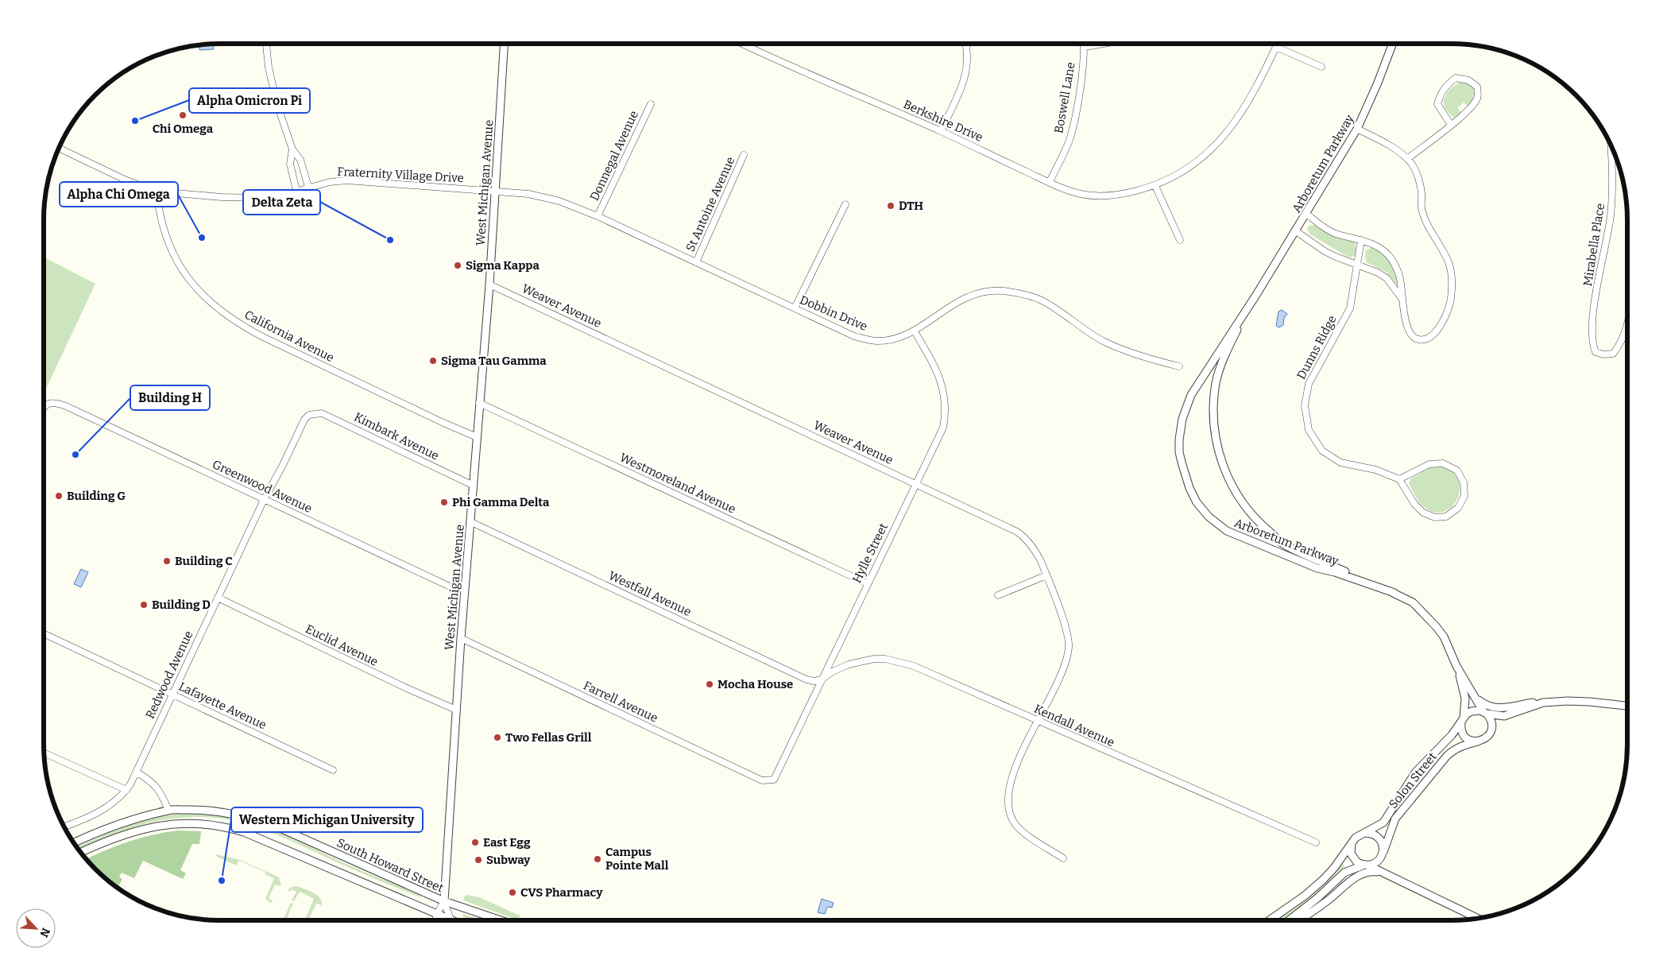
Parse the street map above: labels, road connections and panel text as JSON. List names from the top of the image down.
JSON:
{
  "streets": {
    "street": [
      "Boswell Lane",
      "Berkshire Drive",
      "Donnegal Avenue",
      "Arboretum Parkway",
      "Fraternity Village Drive",
      "West Michigan Avenue",
      "St Antoine Avenue",
      "Mirabella Place",
      "Weaver Avenue",
      "Dobbin Drive",
      "California Avenue",
      "Dunns Ridge",
      "Kimbark Avenue",
      "Westmoreland Avenue",
      "Greenwood Avenue",
      "Hylle Street",
      "Westfall Avenue",
      "Euclid Avenue",
      "Redwood Avenue",
      "Farrell Avenue",
      "Lafayette Avenue",
      "Kendall Avenue",
      "Solon Street",
      "South Howard Street"
    ]
  },
  "crossings": [
    ["Boswell Lane", "Berkshire Drive"],
    ["Donnegal Avenue", "Dobbin Drive"],
    ["Arboretum Parkway", "Solon Street"],
    ["Fraternity Village Drive", "West Michigan Avenue"],
    ["Fraternity Village Drive", "Dobbin Drive"],
    ["Fraternity Village Drive", "California Avenue"],
    ["West Michigan Avenue", "Weaver Avenue"],
    ["West Michigan Avenue", "Dobbin Drive"],
    ["West Michigan Avenue", "California Avenue"],
    ["West Michigan Avenue", "Kimbark Avenue"],
    ["West Michigan Avenue", "Westmoreland Avenue"],
    ["West Michigan Avenue", "Greenwood Avenue"],
    ["West Michigan Avenue", "Westfall Avenue"],
    ["West Michigan Avenue", "Euclid Avenue"],
    ["West Michigan Avenue", "Farrell Avenue"],
    ["West Michigan Avenue", "South Howard Street"],
    ["St Antoine Avenue", "Dobbin Drive"],
    ["Weaver Avenue", "Hylle Street"],
    ["Weaver Avenue", "Kendall Avenue"],
    ["Dobbin Drive", "Hylle Street"],
    ["Kimbark Avenue", "Redwood Avenue"],
    ["Westmoreland Avenue", "Hylle Street"],
    ["Greenwood Avenue", "Redwood Avenue"],
    ["Hylle Street", "Westfall Avenue"],
    ["Hylle Street", "Farrell Avenue"],
    ["Hylle Street", "Kendall Avenue"],
    ["Westfall Avenue", "Kendall Avenue"],
    ["Euclid Avenue", "Redwood Avenue"],
    ["Redwood Avenue", "Lafayette Avenue"]
  ],
  "places": [
    "Chi Omega",
    "Alpha Omicron Pi",
    "DTH",
    "Alpha Chi Omega",
    "Delta Zeta",
    "Sigma Kappa",
    "Sigma Tau Gamma",
    "Building H",
    "Building G",
    "Phi Gamma Delta",
    "Building C",
    "Building D",
    "Mocha House",
    "Two Fellas Grill",
    "East Egg",
    "Campus Pointe Mall",
    "Subway",
    "Western Michigan University",
    "CVS Pharmacy"
  ],
  "north": "bottom right"
}
